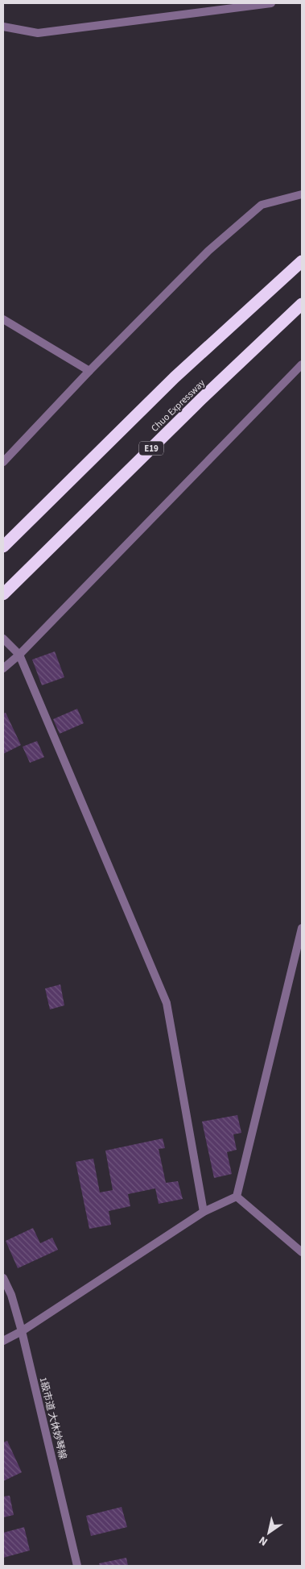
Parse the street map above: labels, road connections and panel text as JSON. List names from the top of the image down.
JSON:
{
  "streets": {
    "highway": ["Chuo Expressway", "E19"],
    "street": ["1級市道 大休妙琴線"]
  },
  "north": "bottom left"
}
